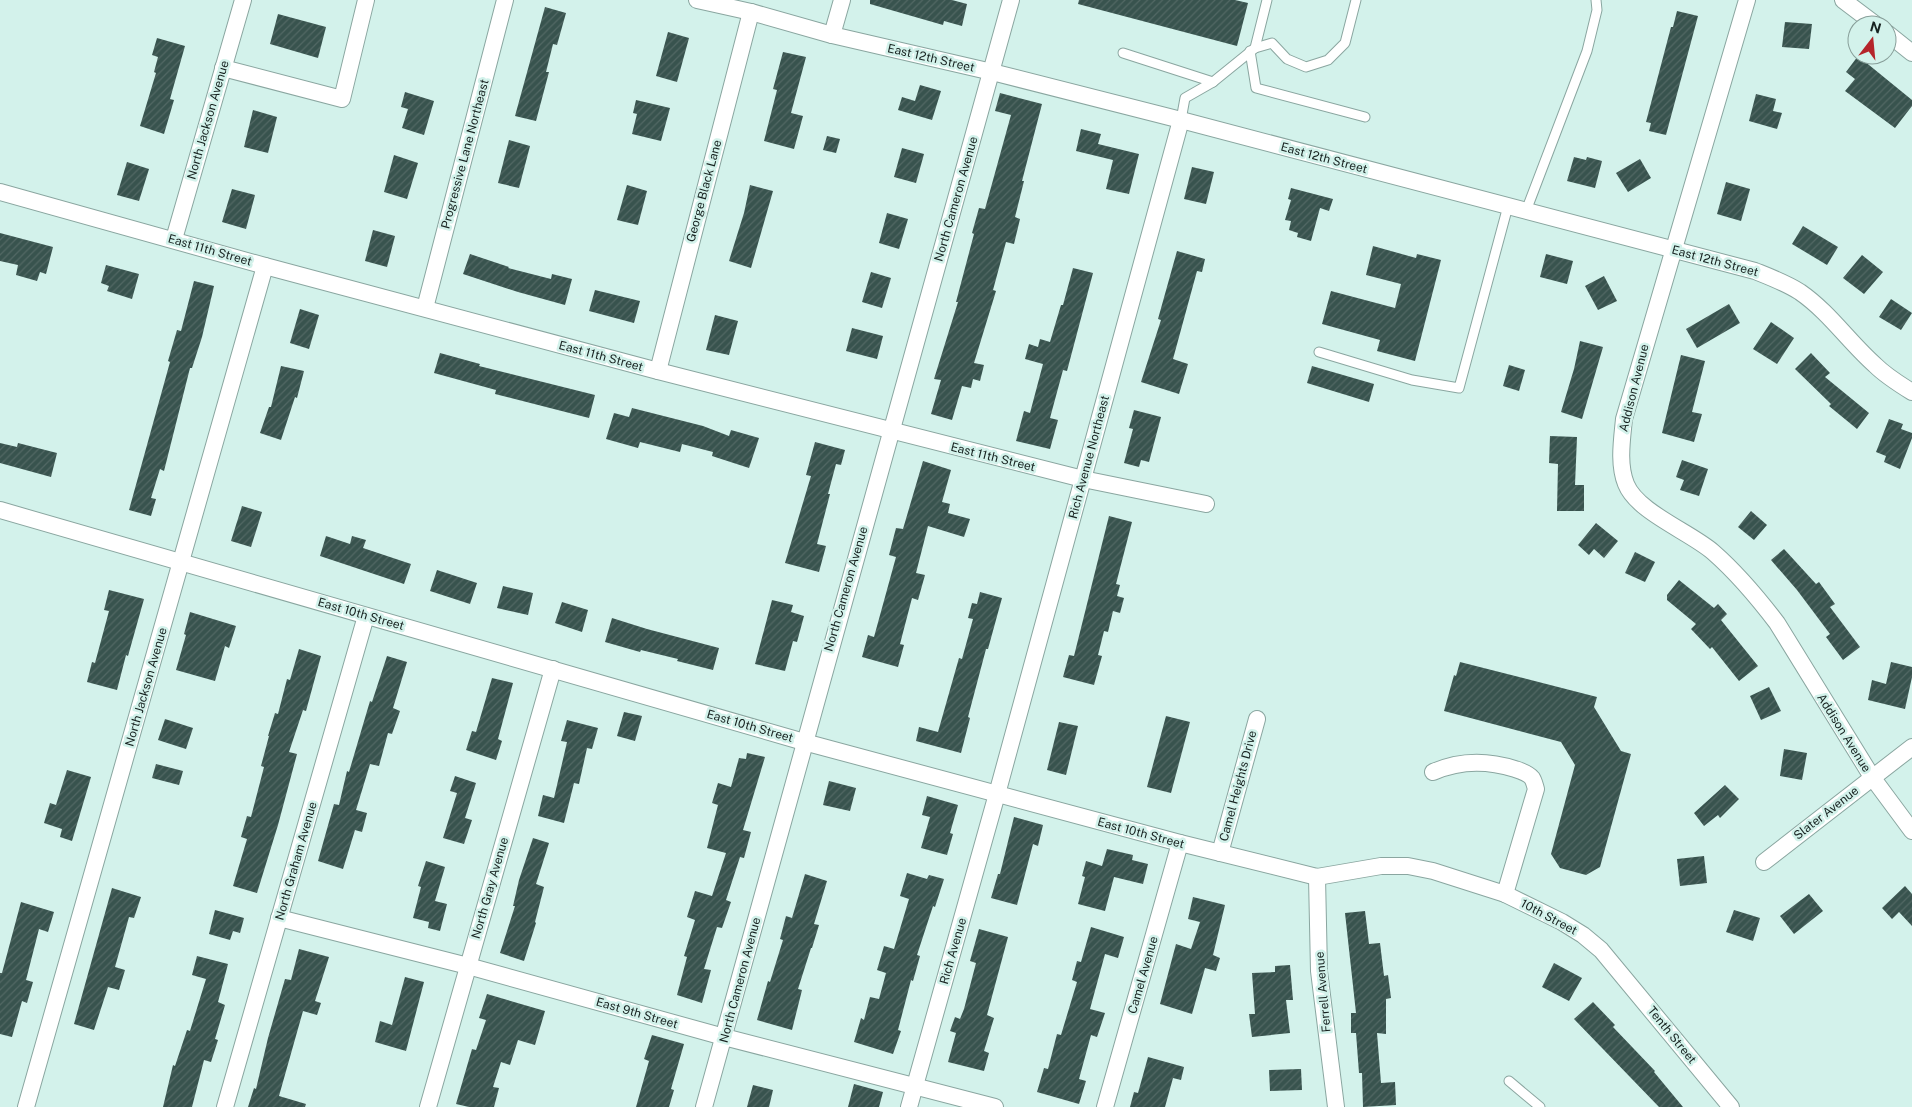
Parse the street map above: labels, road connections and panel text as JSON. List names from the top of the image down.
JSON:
{
  "streets": {
    "street": [
      "East 12th Street",
      "North Jackson Avenue",
      "Progressive Lane Northeast",
      "George Black Lane",
      "North Cameron Avenue",
      "East 11th Street",
      "Addison Avenue",
      "Rich Avenue Northeast",
      "East 10th Street",
      "Camel Heights Drive",
      "Slater Avenue",
      "North Graham Avenue",
      "North Gray Avenue",
      "10th Street",
      "Rich Avenue",
      "Camel Avenue",
      "Ferrell Avenue",
      "East 9th Street",
      "Tenth Street"
    ]
  },
  "crossings": [
    ["East 12th Street", "George Black Lane"],
    ["East 12th Street", "North Cameron Avenue"],
    ["East 12th Street", "Addison Avenue"],
    ["East 12th Street", "Rich Avenue Northeast"],
    ["North Jackson Avenue", "East 11th Street"],
    ["North Jackson Avenue", "East 10th Street"],
    ["Progressive Lane Northeast", "East 11th Street"],
    ["George Black Lane", "East 11th Street"],
    ["North Cameron Avenue", "East 11th Street"],
    ["North Cameron Avenue", "East 10th Street"],
    ["North Cameron Avenue", "East 9th Street"],
    ["East 11th Street", "Rich Avenue Northeast"],
    ["Addison Avenue", "Slater Avenue"],
    ["Rich Avenue Northeast", "East 10th Street"],
    ["Rich Avenue Northeast", "Rich Avenue"],
    ["East 10th Street", "Camel Heights Drive"],
    ["East 10th Street", "North Graham Avenue"],
    ["East 10th Street", "North Gray Avenue"],
    ["East 10th Street", "10th Street"],
    ["East 10th Street", "Rich Avenue"],
    ["East 10th Street", "Camel Avenue"],
    ["East 10th Street", "Ferrell Avenue"],
    ["North Graham Avenue", "East 9th Street"],
    ["North Gray Avenue", "East 9th Street"],
    ["10th Street", "Tenth Street"],
    ["Rich Avenue", "East 9th Street"]
  ],
  "north": "top"
}
